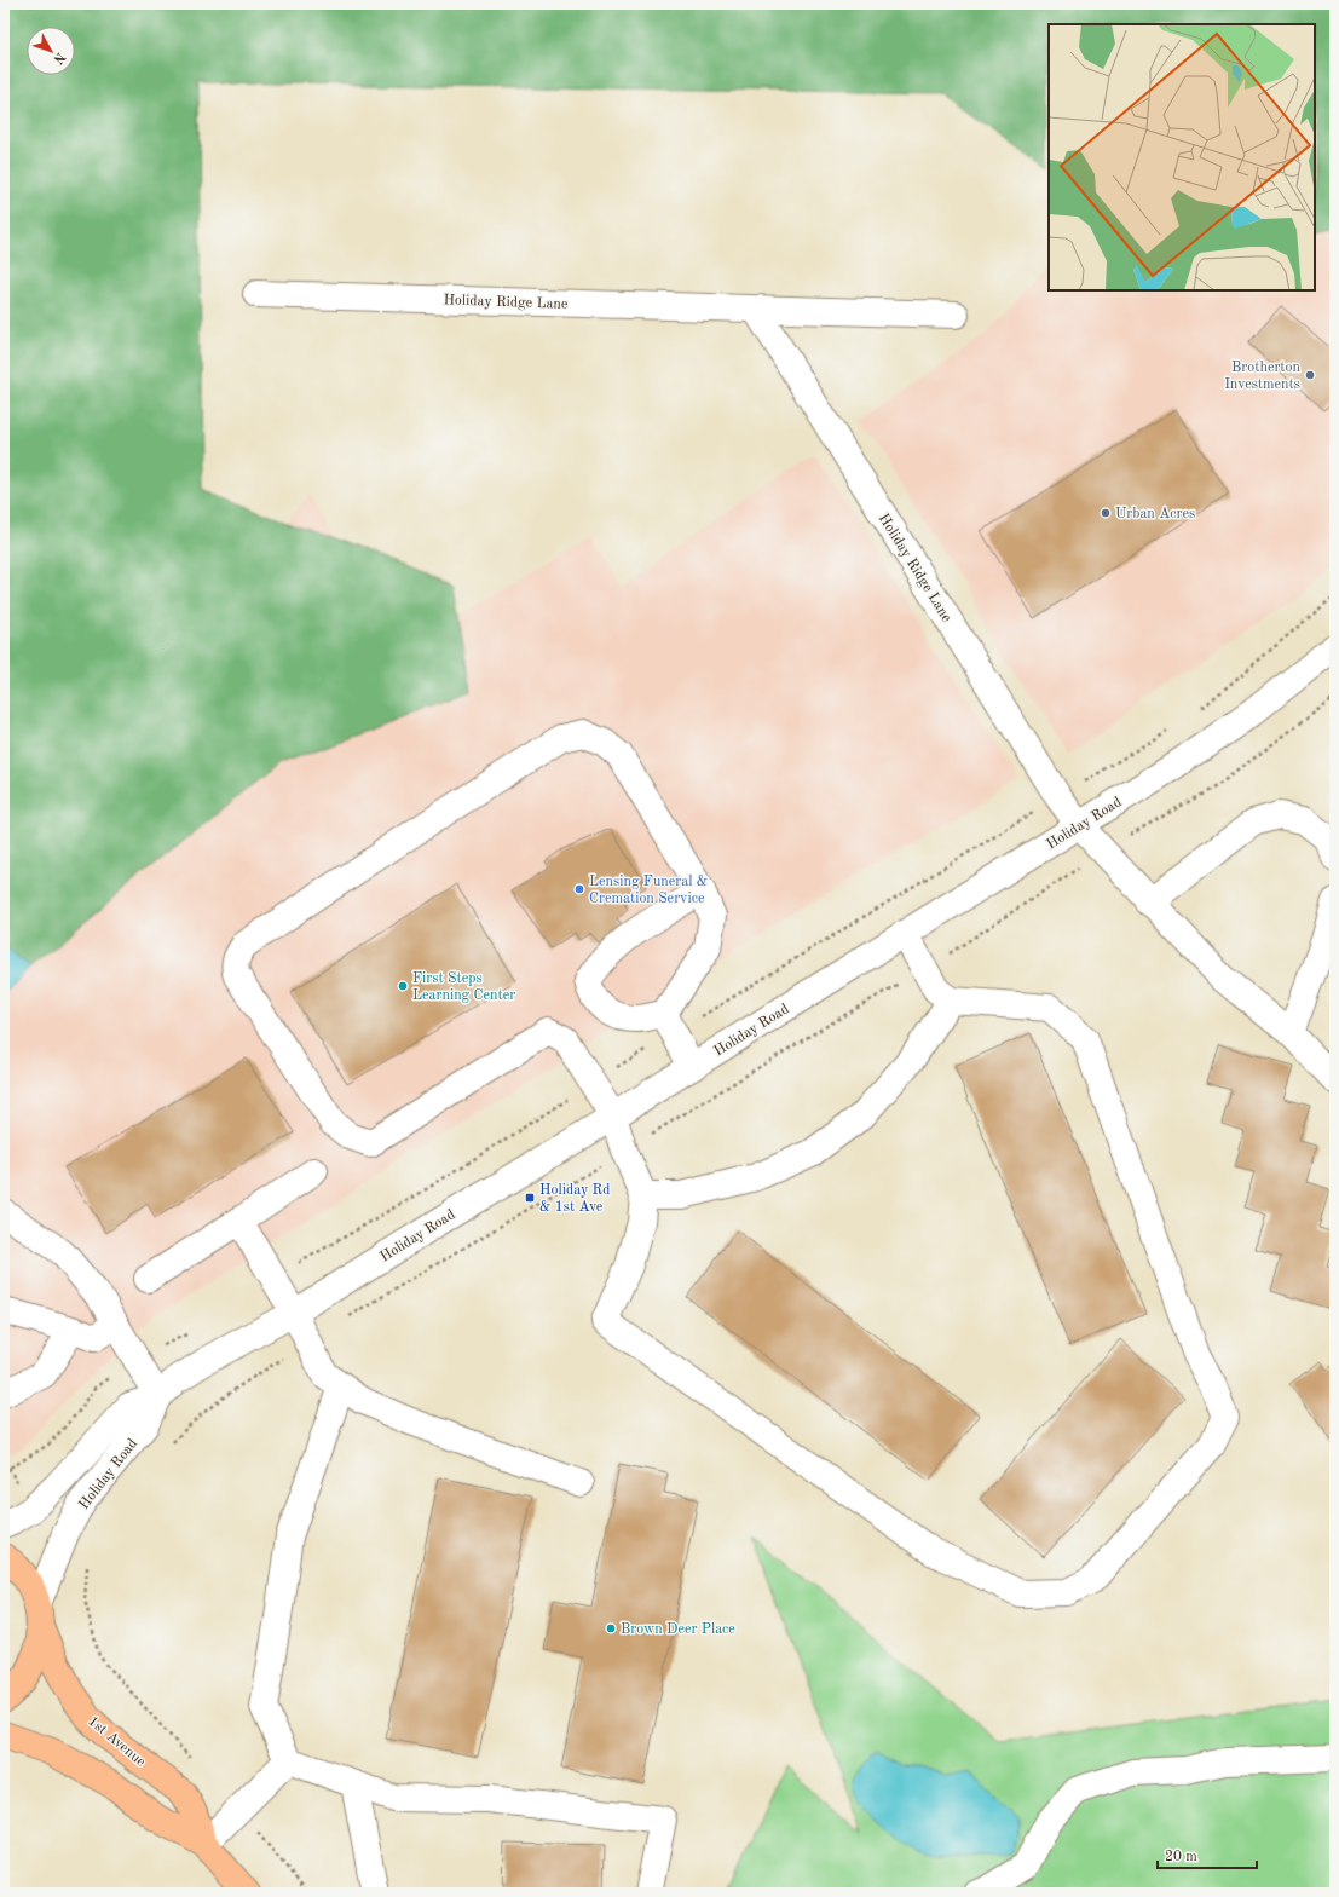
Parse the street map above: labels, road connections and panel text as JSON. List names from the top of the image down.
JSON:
{
  "streets": {
    "main road": ["1st Avenue"],
    "street": ["Holiday Ridge Lane", "Holiday Road"]
  },
  "crossings": [
    ["Holiday Ridge Lane", "Holiday Road"],
    ["Holiday Road", "1st Avenue"]
  ],
  "places": {
    "other": [
      "Brotherton Investments",
      "Urban Acres",
      "Lensing Funeral & Cremation Service",
      "First Steps Learning Center",
      "Brown Deer Place"
    ],
    "transit": ["Holiday Rd & 1st Ave"]
  },
  "scale_bar": "20 m",
  "north": "bottom right"
}
